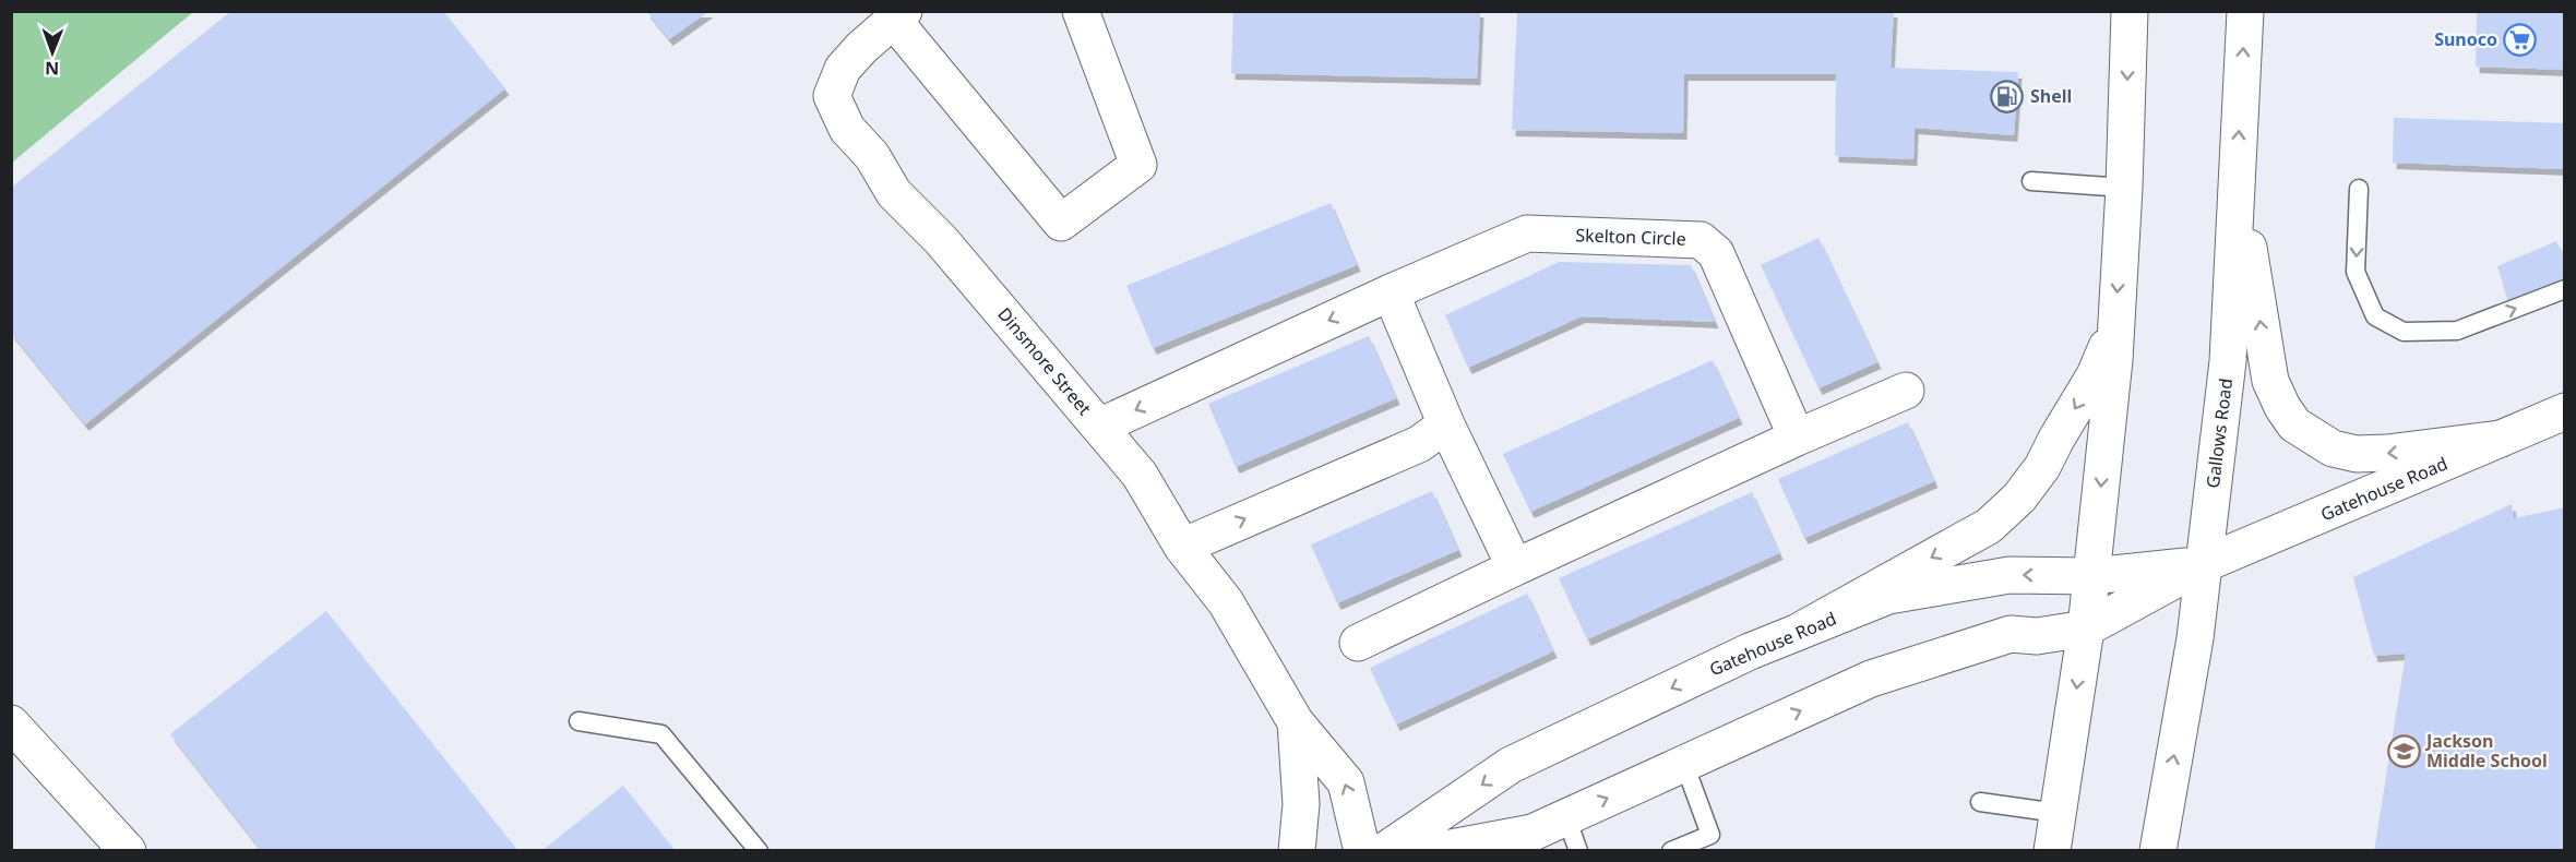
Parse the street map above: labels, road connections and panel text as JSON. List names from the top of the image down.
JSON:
{
  "streets": {
    "street": [
      "Skelton Circle",
      "Dinsmore Street",
      "Gallows Road",
      "Gatehouse Road"
    ]
  },
  "crossings": [
    ["Skelton Circle", "Dinsmore Street"],
    ["Gallows Road", "Gatehouse Road"]
  ],
  "places": {
    "supermarket": ["Sunoco"],
    "fuel station": ["Shell"],
    "school or university": ["Jackson Middle School"]
  },
  "north": "bottom"
}
